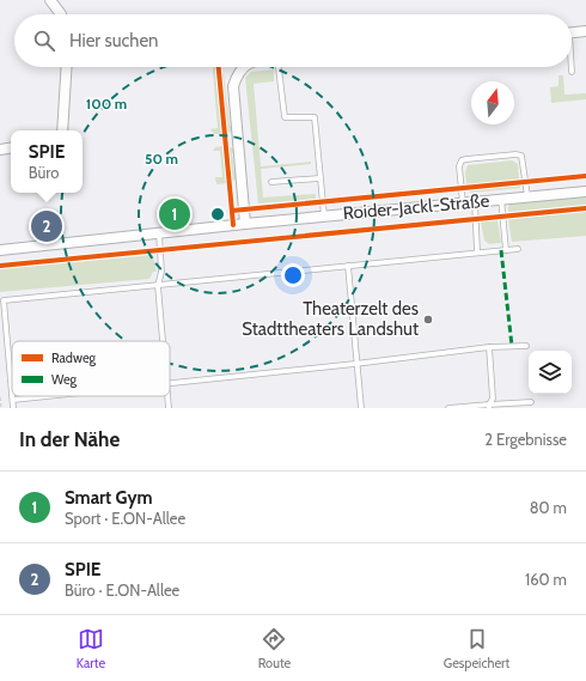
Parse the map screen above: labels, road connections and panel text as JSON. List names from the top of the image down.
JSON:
{
  "streets": {
    "street": ["Roider-Jackl-Straße"]
  },
  "places": ["Theaterzelt des Stadttheaters Landshut"],
  "legend": ["Radweg", "Weg"],
  "north": "top",
  "page": {
    "search": "Hier suchen",
    "popup": ["SPIE", "Büro"],
    "pins": ["1", "2"],
    "heading": ["In der Nähe", "2 Ergebnisse"],
    "list": [
      {
        "mark": "1",
        "name": "Smart Gym",
        "note": "Sport · E.ON-Allee",
        "value": "80 m"
      },
      {
        "mark": "2",
        "name": "SPIE",
        "note": "Büro · E.ON-Allee",
        "value": "160 m"
      }
    ],
    "nav": ["Karte", "Route", "Gespeichert"]
  },
  "rings": ["100 m", "50 m"]
}
